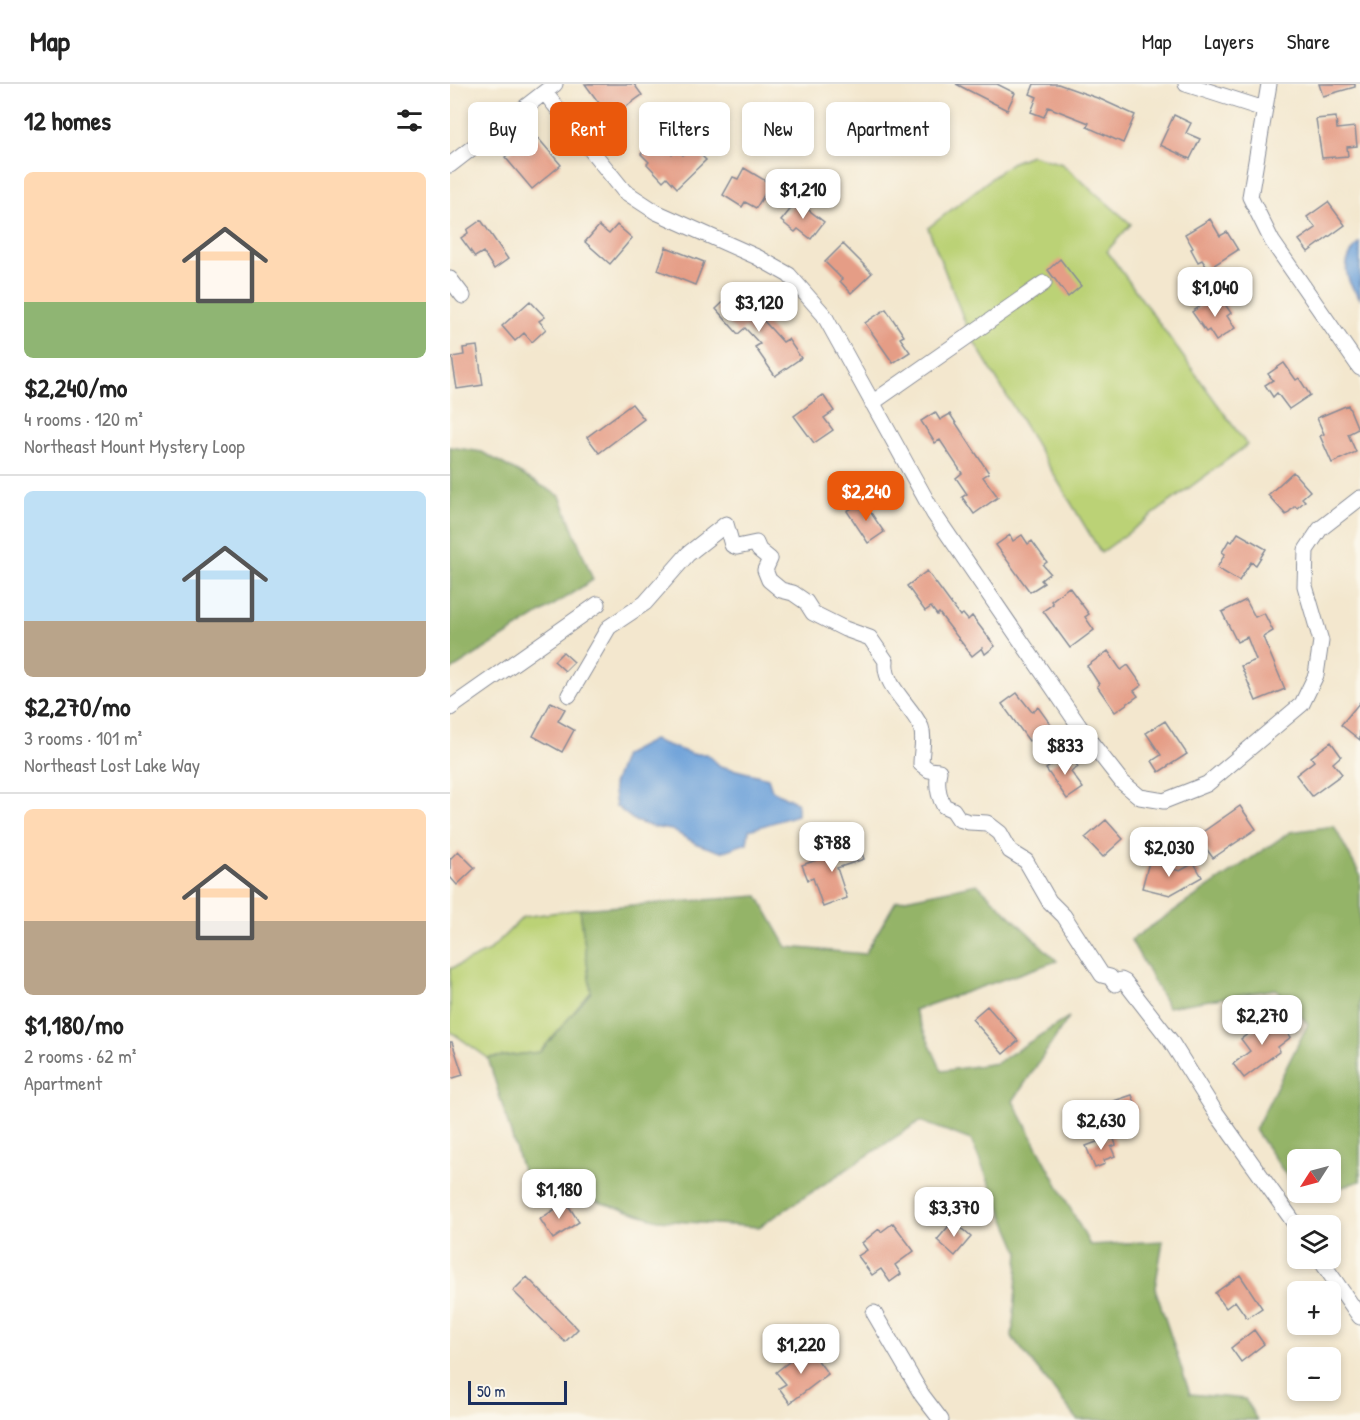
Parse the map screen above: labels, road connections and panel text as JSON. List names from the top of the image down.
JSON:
{
  "scale_bar": "50 m",
  "north": "bottom left",
  "page": {
    "header": "Map",
    "nav": ["Map", "Layers", "Share"],
    "heading": "12 homes",
    "chip": [
      "Buy",
      "Rent",
      "Filters",
      "New",
      "Apartment"
    ],
    "list": [
      {
        "name": "$2,240/mo",
        "note": "4 rooms · 120 m² · Northeast Mount Mystery Loop"
      },
      {
        "name": "$2,270/mo",
        "note": "3 rooms · 101 m² · Northeast Lost Lake Way"
      },
      {
        "name": "$1,180/mo",
        "note": "2 rooms · 62 m² · Apartment"
      }
    ],
    "price": [
      "$1,210",
      "$1,040",
      "$3,120",
      "$2,240",
      "$833",
      "$788",
      "$2,030",
      "$2,270",
      "$2,630",
      "$1,180",
      "$3,370",
      "$1,220"
    ],
    "map_buttons": ["+", "−"],
    "scale": "50 m"
  }
}
